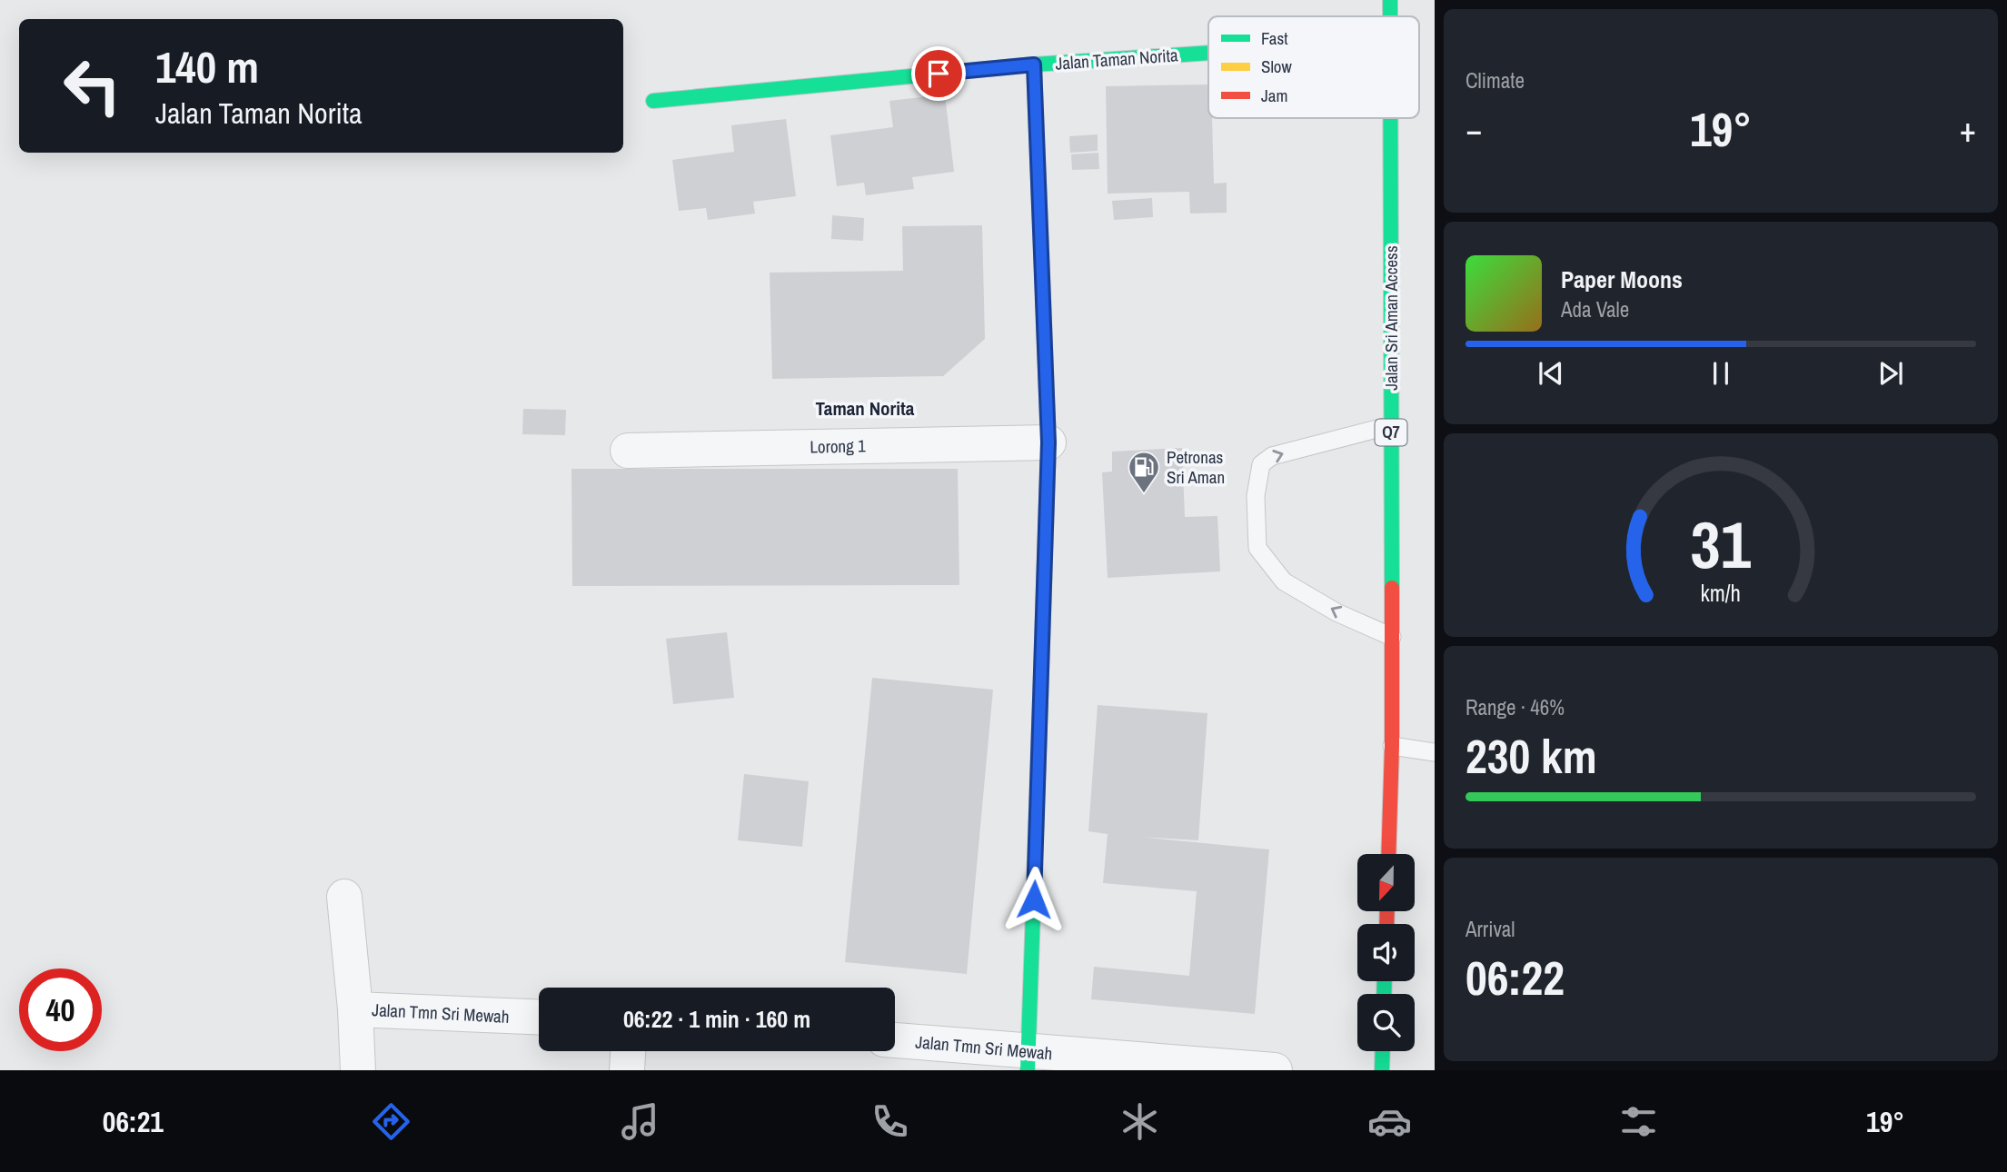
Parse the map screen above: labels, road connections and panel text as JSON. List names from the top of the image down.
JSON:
{
  "streets": {
    "street": [
      "Jalan Taman Norita",
      "Jalan Sri Aman Access",
      "Q7",
      "Lorong 1",
      "Jalan Tmn Sri Mewah"
    ]
  },
  "districts": ["Taman Norita"],
  "places": {
    "fuel station": ["Petronas Sri Aman"]
  },
  "legend": ["Fast", "Slow", "Jam"],
  "north": "bottom",
  "page": {
    "tile": [
      "Climate",
      ["Range · 46%", "230 km"],
      ["Arrival", "06:22"]
    ],
    "turn": ["140 m", "Jalan Taman Norita"],
    "heat": ["−", "19°", "+"],
    "song": ["Paper Moons", "Ada Vale"],
    "limit": "40",
    "trip": "06:22 · 1 min · 160 m",
    "tabs": ["06:21", "19°"],
    "gauge": ["31", "km/h"]
  }
}
